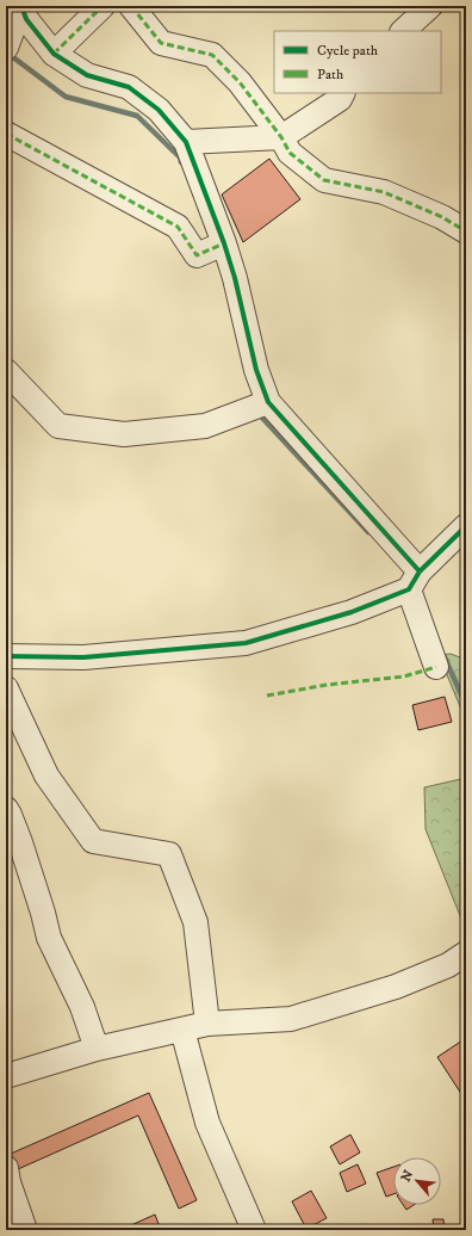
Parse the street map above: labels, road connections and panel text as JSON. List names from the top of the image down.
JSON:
{
  "legend": ["Cycle path", "Path"],
  "north": "top left"
}
